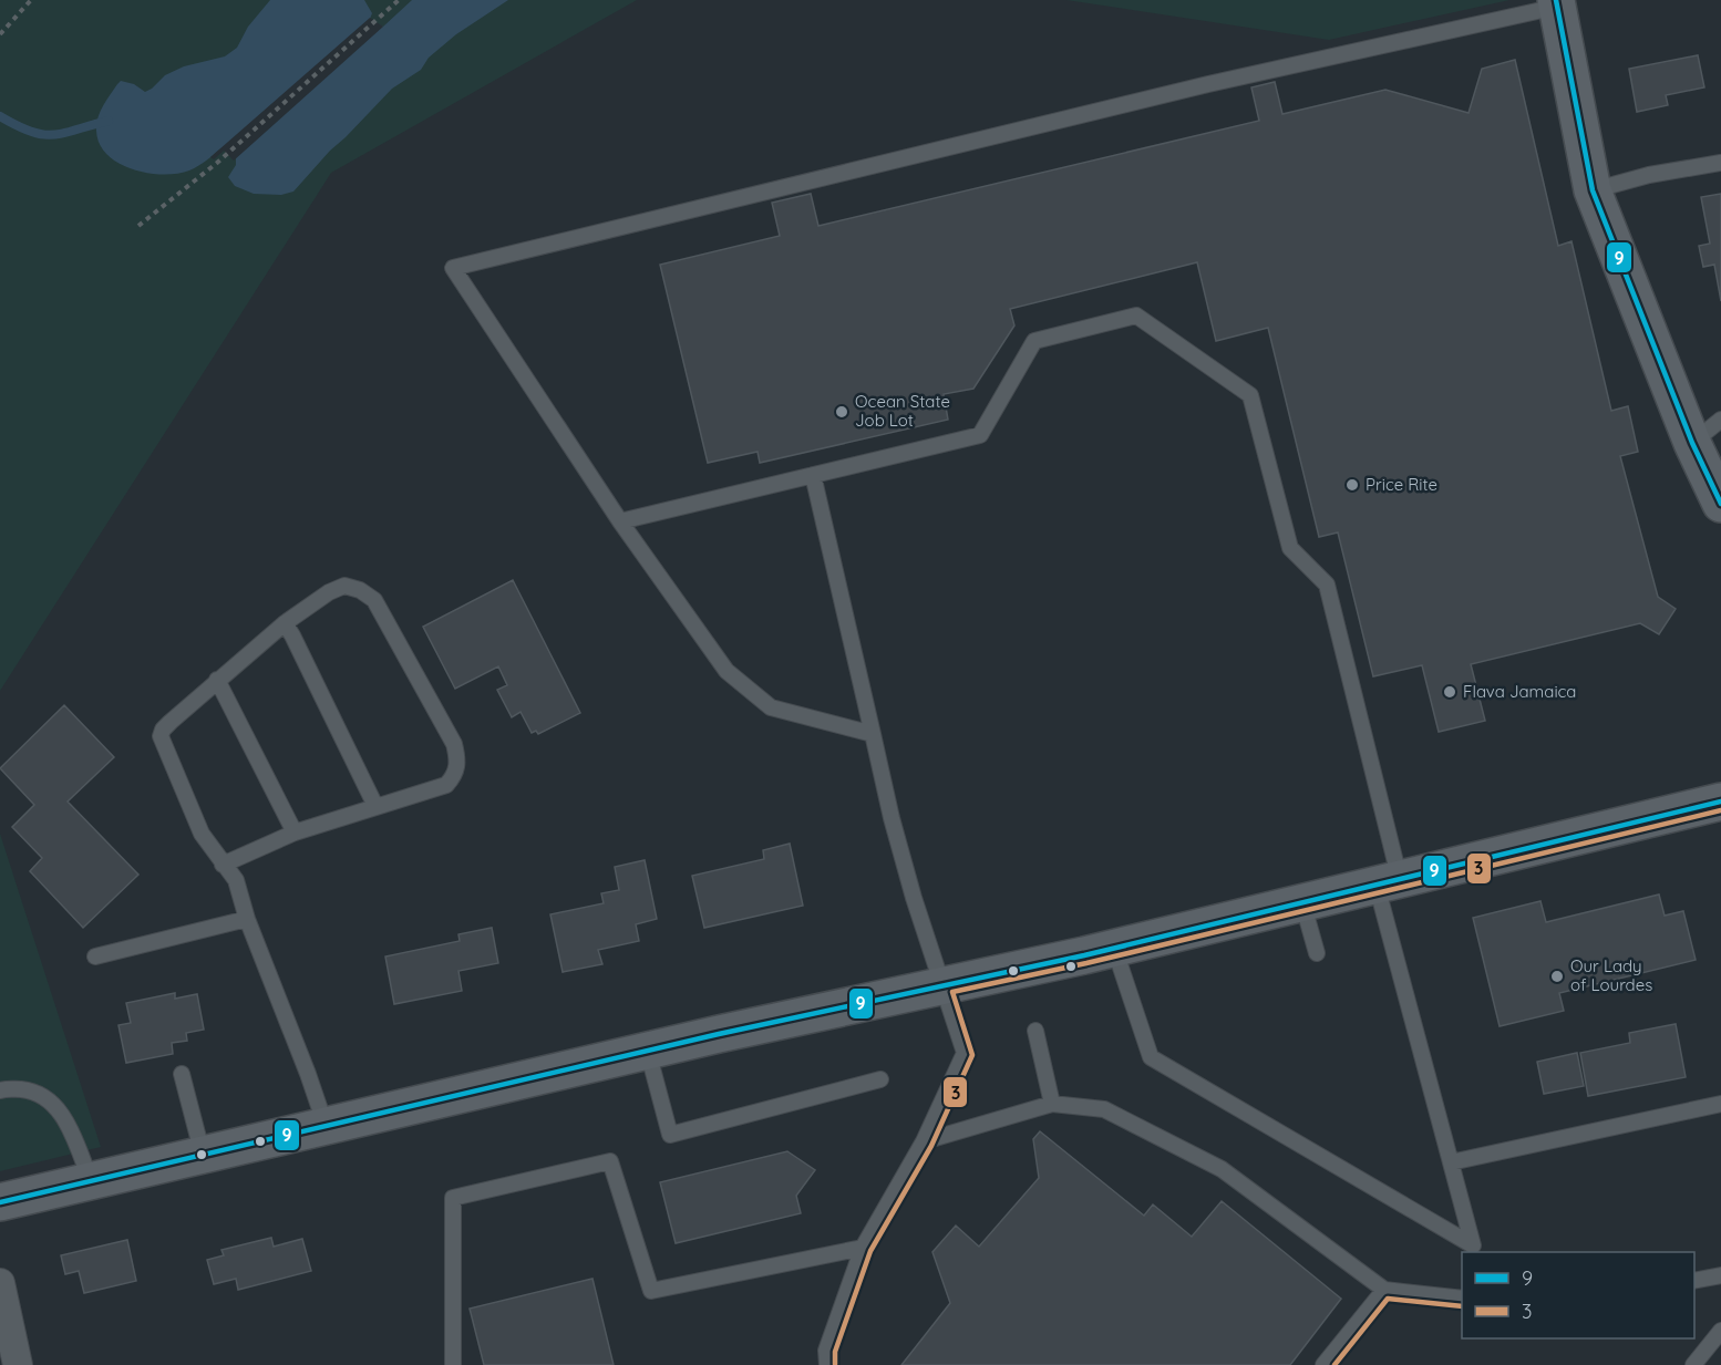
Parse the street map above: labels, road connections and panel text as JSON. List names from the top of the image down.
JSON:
{
  "places": [
    "Ocean State Job Lot",
    "Price Rite",
    "Flava Jamaica",
    "Our Lady of Lourdes"
  ],
  "lines": ["transit line 9", "transit line 3"],
  "legend": ["9", "3"]
}
